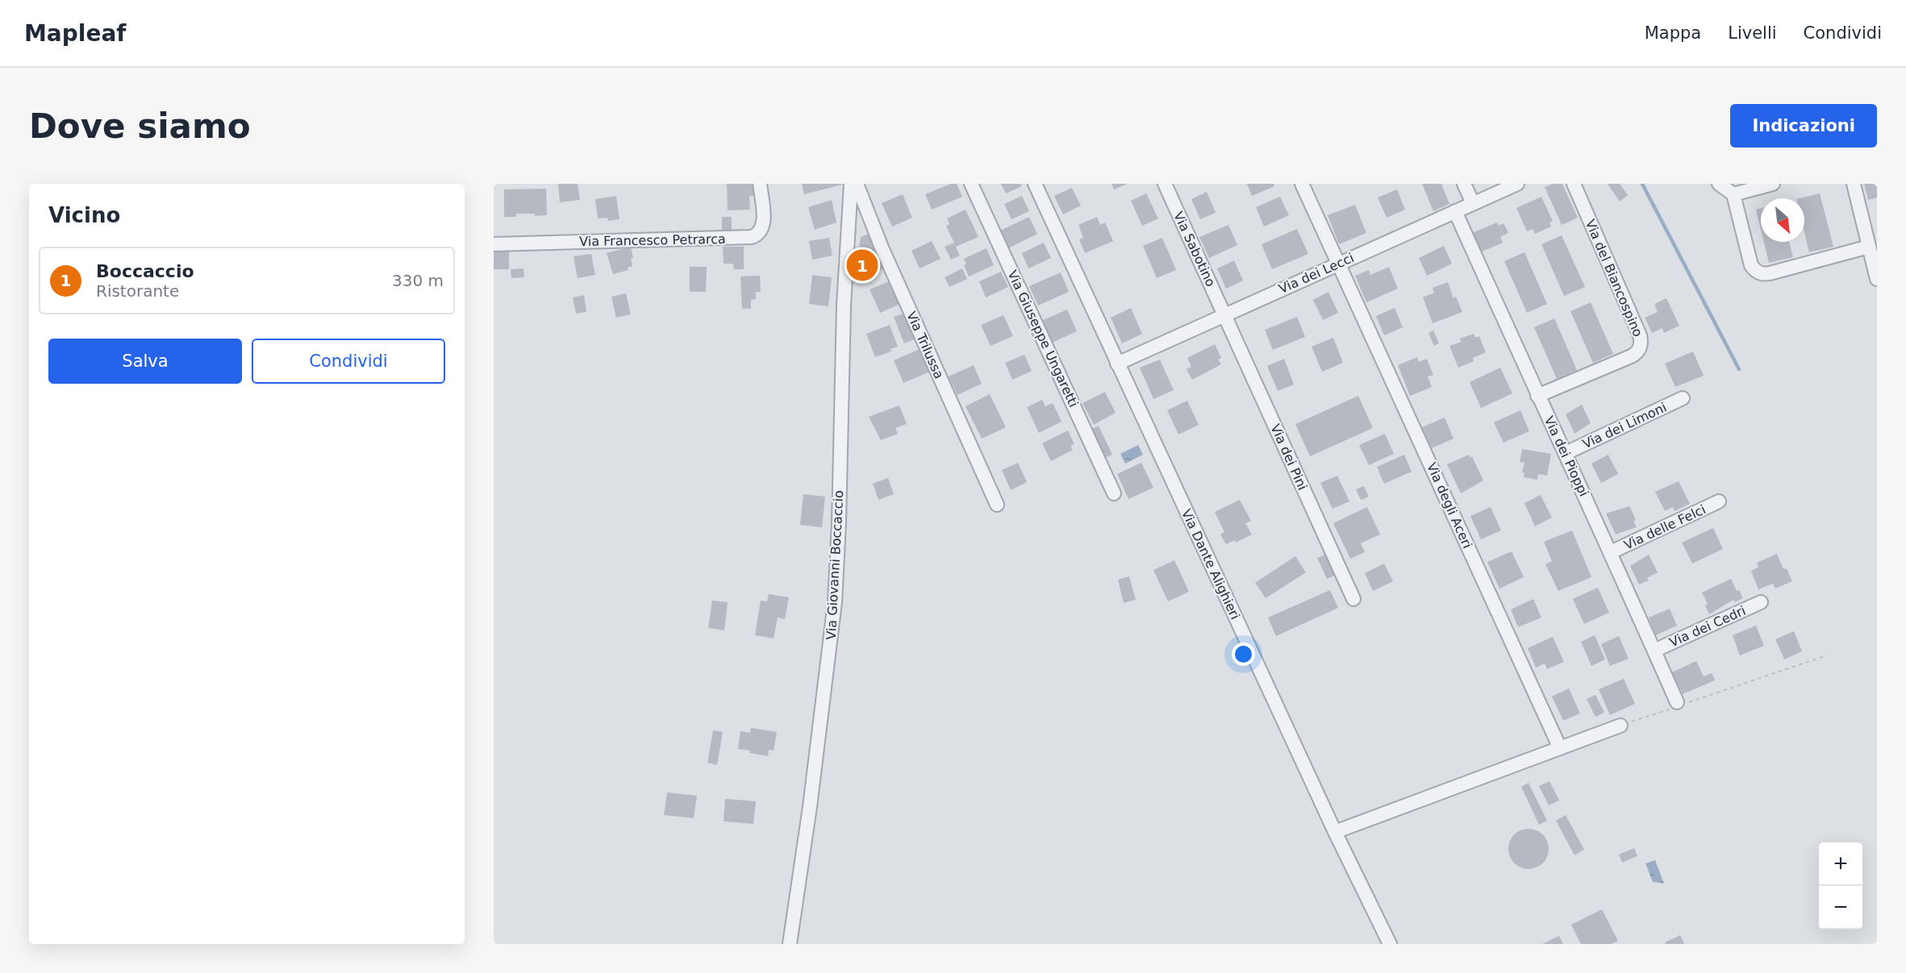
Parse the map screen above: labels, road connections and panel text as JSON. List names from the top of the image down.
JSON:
{
  "streets": {
    "street": [
      "Via Francesco Petrarca",
      "Via Sabotino",
      "Via dei Lecci",
      "Via del Biancospino",
      "Via Giuseppe Ungaretti",
      "Via Trilussa",
      "Via dei Limoni",
      "Via dei Pioppi",
      "Via dei Pini",
      "Via degli Aceri",
      "Via delle Felci",
      "Via Dante Alighieri",
      "Via Giovanni Boccaccio",
      "Via dei Cedri"
    ]
  },
  "crossings": [
    ["Via Sabotino", "Via dei Lecci"],
    ["Via Sabotino", "Via dei Pini"],
    ["Via dei Lecci", "Via dei Pioppi"],
    ["Via dei Lecci", "Via dei Pini"],
    ["Via dei Lecci", "Via degli Aceri"],
    ["Via dei Lecci", "Via Dante Alighieri"],
    ["Via del Biancospino", "Via dei Pioppi"],
    ["Via dei Limoni", "Via dei Pioppi"],
    ["Via dei Pioppi", "Via delle Felci"],
    ["Via dei Pioppi", "Via dei Cedri"]
  ],
  "north": "bottom right",
  "page": {
    "header": "Mapleaf",
    "nav": ["Mappa", "Livelli", "Condividi"],
    "buttons": [
      "Indicazioni",
      ["Salva", "Condividi"]
    ],
    "title": "Dove siamo",
    "heading": "Vicino",
    "list": [
      {
        "mark": "1",
        "name": "Boccaccio",
        "note": "Ristorante",
        "value": "330 m"
      }
    ],
    "pins": "1",
    "map_buttons": ["+", "−"]
  }
}
